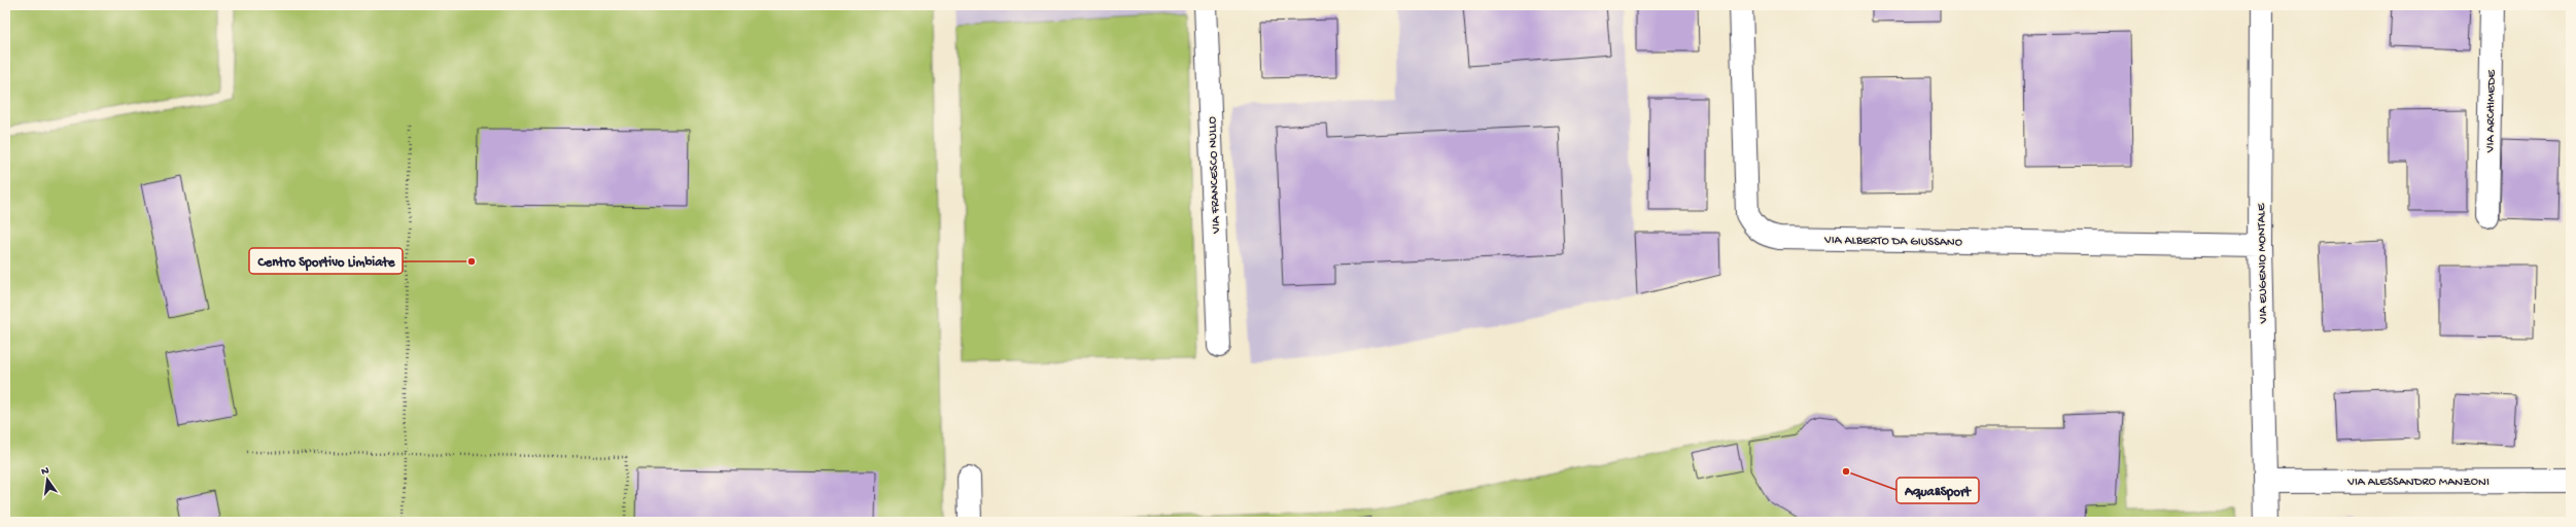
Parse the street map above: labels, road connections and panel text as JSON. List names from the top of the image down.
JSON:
{
  "streets": {
    "street": [
      "VIA ARCHIMEDE",
      "VIA FRANCESCO NULLO",
      "VIA ALBERTO DA GIUSSANO",
      "VIA EUGENIO MONTALE",
      "VIA ALESSANDRO MANZONI"
    ]
  },
  "crossings": [
    ["VIA ALBERTO DA GIUSSANO", "VIA EUGENIO MONTALE"],
    ["VIA EUGENIO MONTALE", "VIA ALESSANDRO MANZONI"]
  ],
  "places": ["Centro Sportivo Limbiate", "Aqua&Sport"],
  "north": "top"
}
